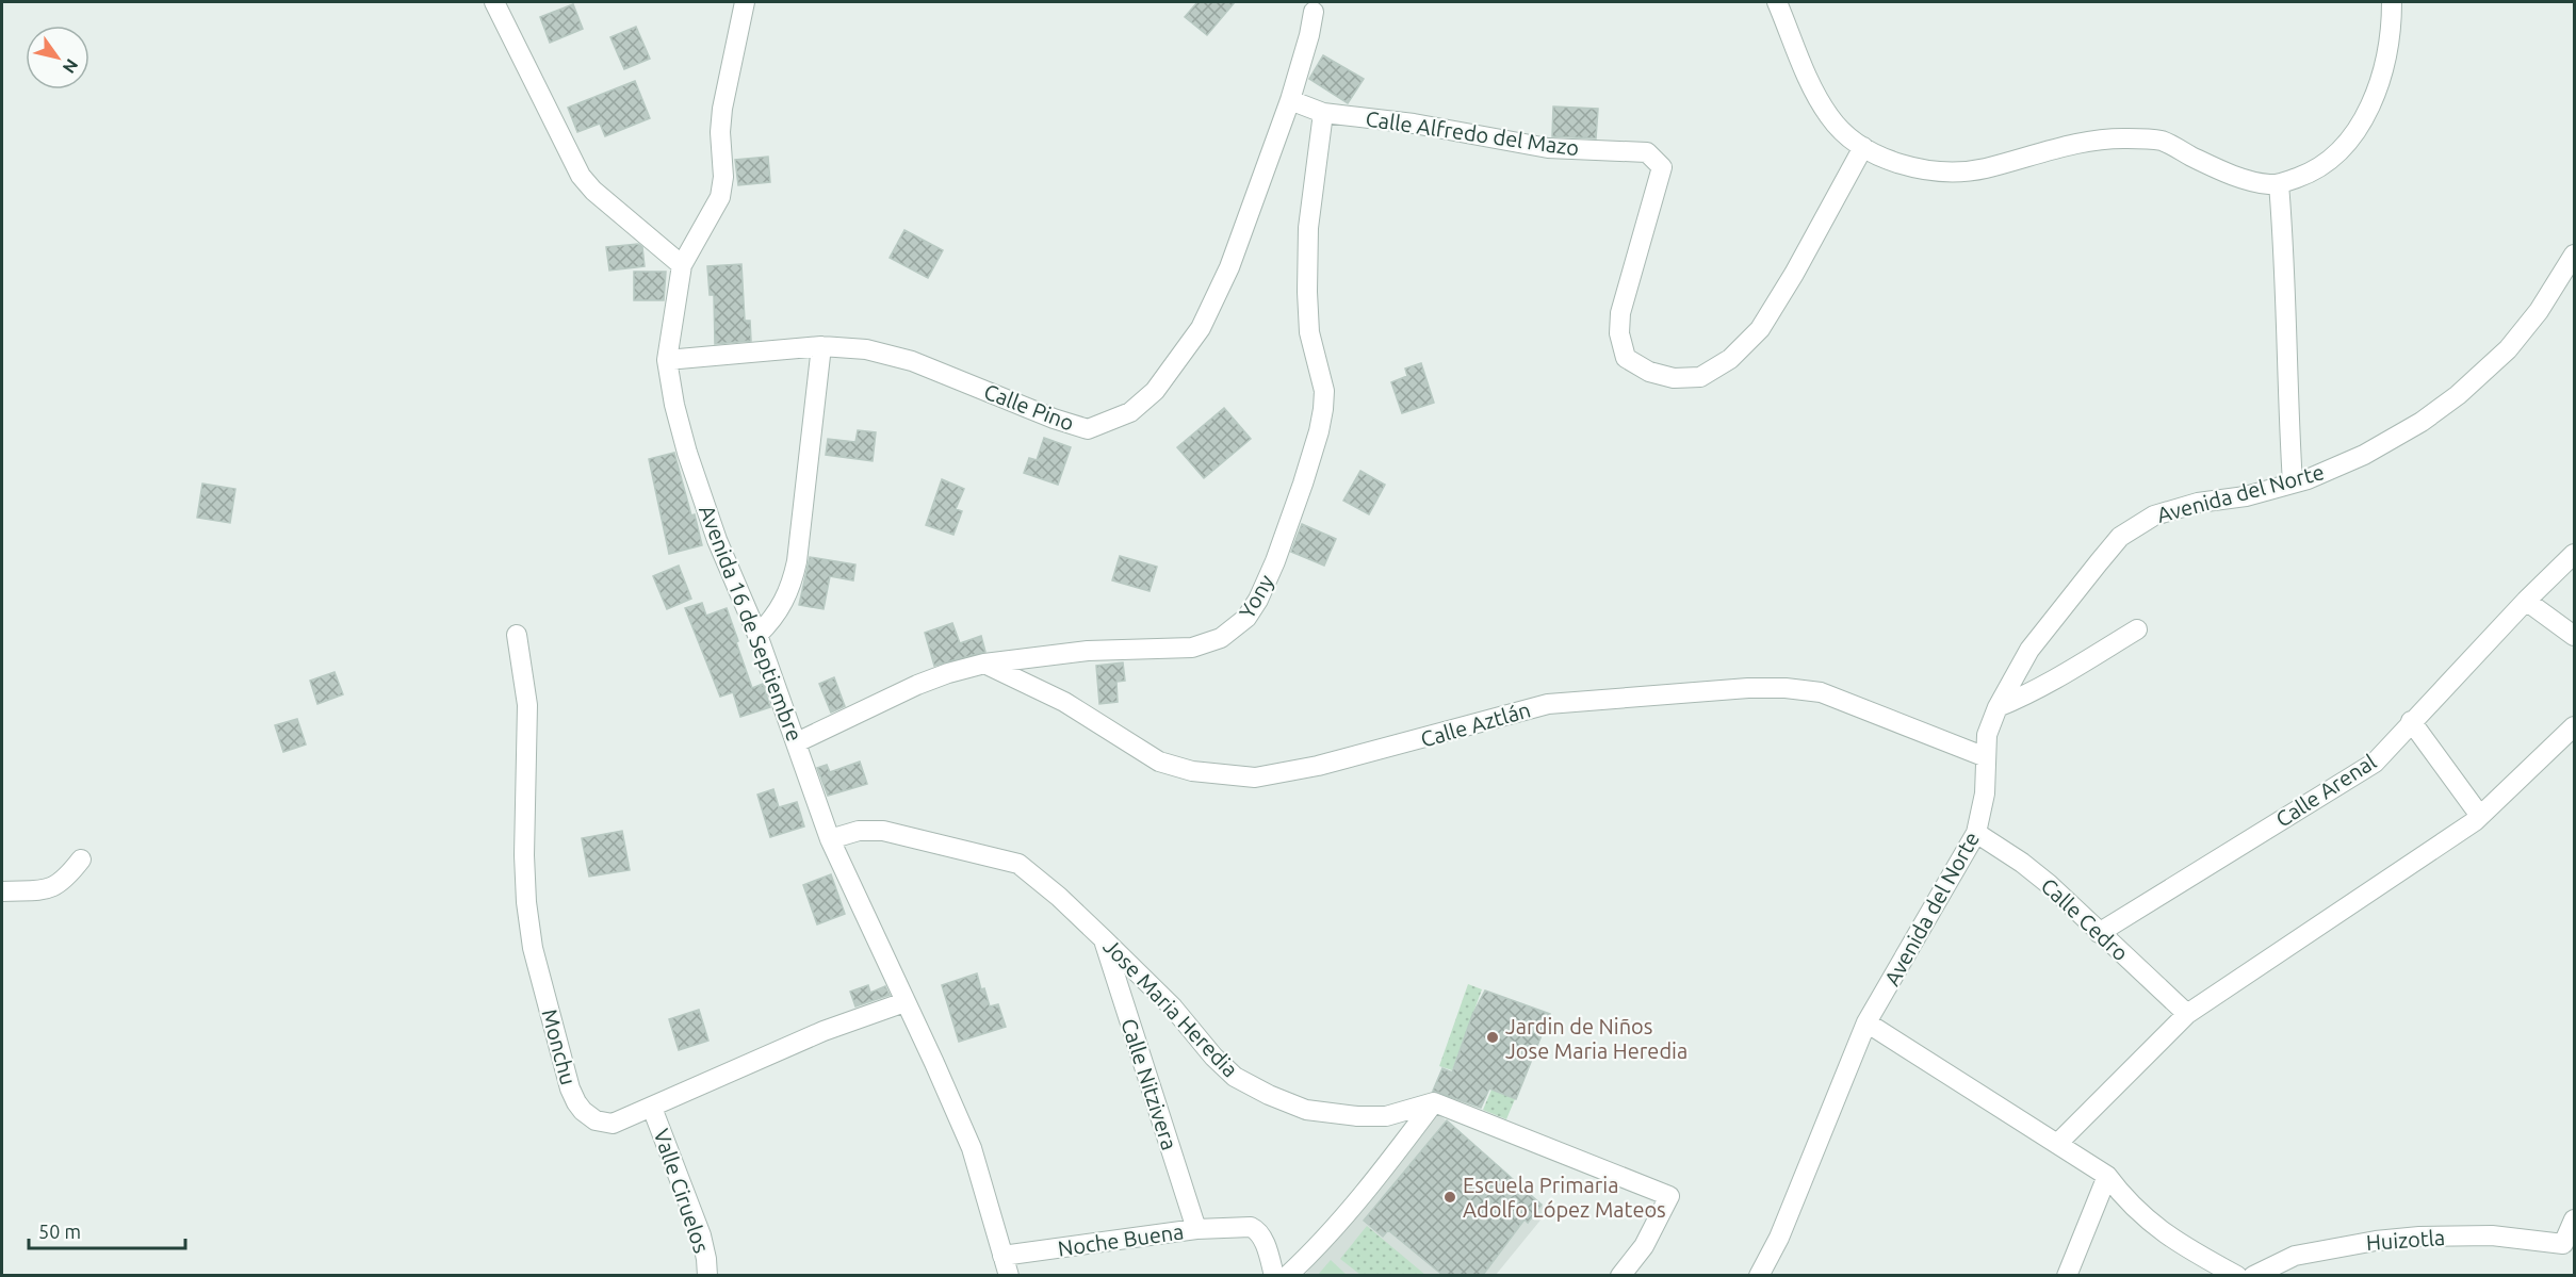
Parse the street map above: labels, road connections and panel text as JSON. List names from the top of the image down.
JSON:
{
  "streets": {
    "street": [
      "Calle Alfredo del Mazo",
      "Calle Pino",
      "Avenida del Norte",
      "Yony",
      "Avenida 16 de Septiembre",
      "Calle Aztlán",
      "Calle Arenal",
      "Calle Cedro",
      "Jose Maria Heredia",
      "Monchu",
      "Calle Nitzivera",
      "Valle Ciruelos",
      "Noche Buena",
      "Huizotla"
    ]
  },
  "crossings": [
    ["Calle Alfredo del Mazo", "Calle Pino"],
    ["Calle Alfredo del Mazo", "Yony"],
    ["Calle Pino", "Avenida 16 de Septiembre"],
    ["Avenida del Norte", "Calle Aztlán"],
    ["Avenida del Norte", "Calle Cedro"],
    ["Yony", "Avenida 16 de Septiembre"],
    ["Yony", "Calle Aztlán"],
    ["Avenida 16 de Septiembre", "Jose Maria Heredia"],
    ["Avenida 16 de Septiembre", "Monchu"],
    ["Avenida 16 de Septiembre", "Noche Buena"],
    ["Calle Arenal", "Calle Cedro"],
    ["Jose Maria Heredia", "Calle Nitzivera"],
    ["Monchu", "Valle Ciruelos"],
    ["Calle Nitzivera", "Noche Buena"]
  ],
  "places": ["Jardin de Niños Jose Maria Heredia", "Escuela Primaria Adolfo López Mateos"],
  "scale_bar": "50 m",
  "north": "bottom right"
}
